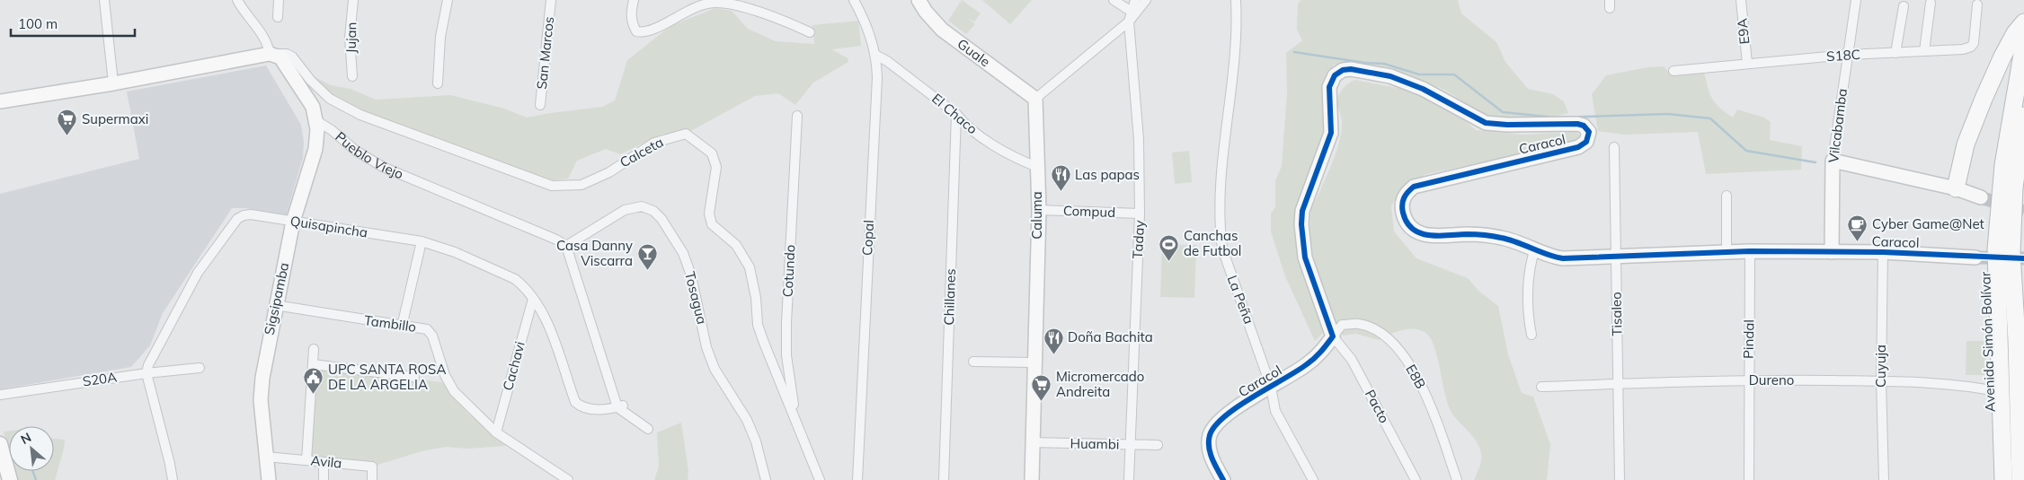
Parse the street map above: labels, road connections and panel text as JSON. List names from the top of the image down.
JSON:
{
  "streets": {
    "highway": ["Avenida Simón Bolívar"],
    "street": [
      "E9A",
      "Jujan",
      "San Marcos",
      "Guale",
      "S18C",
      "El Chaco",
      "Vilcabamba",
      "Caracol",
      "Calceta",
      "Pueblo Viejo",
      "Compud",
      "Caluma",
      "Quisapincha",
      "Copal",
      "Taday",
      "Cotundo",
      "Chillanes",
      "Tosagua",
      "Sigsipamba",
      "La Peña",
      "Tisaleo",
      "Tambillo",
      "Pindal",
      "Cachavi",
      "Cuyuja",
      "E8B",
      "S20A",
      "Dureno",
      "Pacto",
      "Huambi",
      "Avila"
    ]
  },
  "crossings": [
    ["E9A", "S18C"],
    ["Guale", "Caluma"],
    ["S18C", "Vilcabamba"],
    ["El Chaco", "Caluma"],
    ["El Chaco", "Copal"],
    ["El Chaco", "Chillanes"],
    ["Vilcabamba", "Caracol"],
    ["Caracol", "La Peña"],
    ["Caracol", "Tisaleo"],
    ["Caracol", "Pindal"],
    ["Caracol", "Cuyuja"],
    ["Caracol", "E8B"],
    ["Caracol", "Pacto"],
    ["Calceta", "Cotundo"],
    ["Pueblo Viejo", "Tosagua"],
    ["Pueblo Viejo", "Sigsipamba"],
    ["Compud", "Caluma"],
    ["Compud", "Taday"],
    ["Caluma", "Huambi"],
    ["Quisapincha", "Sigsipamba"],
    ["Quisapincha", "Cachavi"],
    ["Quisapincha", "S20A"],
    ["Taday", "Huambi"],
    ["Sigsipamba", "Tambillo"],
    ["Sigsipamba", "Avila"],
    ["Tisaleo", "Dureno"],
    ["Tambillo", "Cachavi"],
    ["Pindal", "Dureno"],
    ["Avenida Simón Bolívar", "Dureno"],
    ["Cuyuja", "Dureno"],
    ["E8B", "Pacto"]
  ],
  "places": {
    "supermarket": ["Supermaxi", "Micromercado Andreita"],
    "restaurant": ["Las papas", "Doña Bachita"],
    "cafe": ["Cyber Game@Net"],
    "sports": ["Canchas de Futbol"],
    "bar": ["Casa Danny Viscarra"],
    "public building": ["UPC SANTA ROSA DE LA ARGELIA"]
  },
  "scale_bar": "100 m",
  "north": "top left"
}
